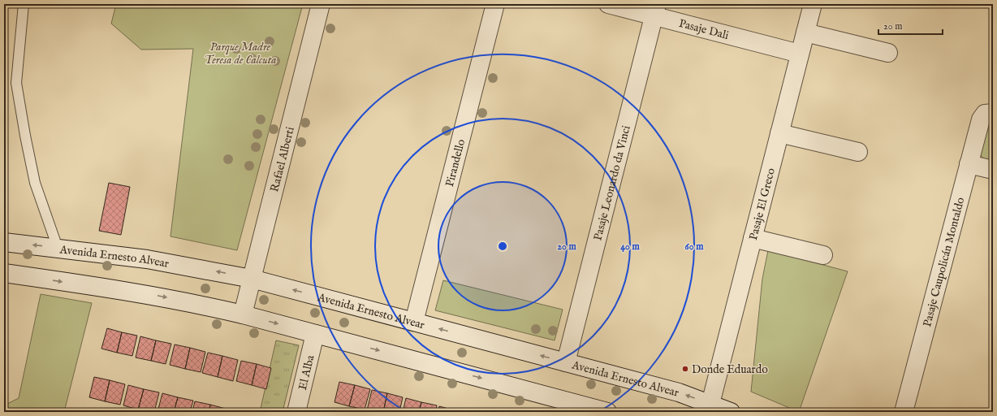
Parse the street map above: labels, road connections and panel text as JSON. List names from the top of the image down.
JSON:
{
  "streets": {
    "street": [
      "Pasaje Dali",
      "Rafael Alberti",
      "Pirandello",
      "Pasaje Leonardo da Vinci",
      "Pasaje El Greco",
      "Avenida Ernesto Alvear",
      "Pasaje Caupolicán Montaldo",
      "El Alba"
    ]
  },
  "crossings": [
    ["Pasaje Dali", "Pasaje Leonardo da Vinci"],
    ["Pasaje Dali", "Pasaje El Greco"],
    ["Rafael Alberti", "Avenida Ernesto Alvear"],
    ["Pirandello", "Avenida Ernesto Alvear"],
    ["Pasaje Leonardo da Vinci", "Avenida Ernesto Alvear"],
    ["Pasaje El Greco", "Avenida Ernesto Alvear"]
  ],
  "parks": ["Parque Madre Teresa de Calcuta"],
  "places": ["Donde Eduardo"],
  "scale_bar": "20 m",
  "rings": ["20 m", "40 m", "60 m"]
}
